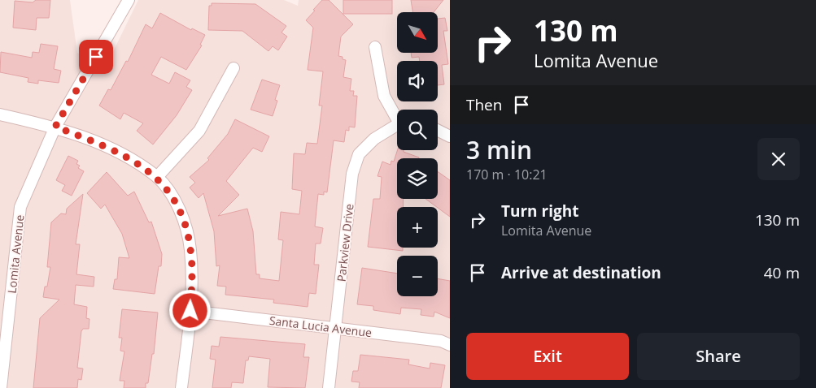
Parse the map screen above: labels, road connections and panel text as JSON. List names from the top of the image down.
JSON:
{
  "streets": {
    "street": ["Parkview Drive", "Lomita Avenue", "Santa Lucia Avenue"]
  },
  "crossings": [
    ["Parkview Drive", "Santa Lucia Avenue"]
  ],
  "north": "bottom right",
  "page": {
    "turn": ["130 m", "Lomita Avenue"],
    "map_buttons": ["+", "−"],
    "then": "Then",
    "heading": ["3 min", "170 m · 10:21"],
    "list": [
      {
        "name": "Turn right",
        "note": "Lomita Avenue",
        "value": "130 m"
      },
      {
        "name": "Arrive at destination",
        "value": "40 m"
      }
    ],
    "buttons": ["Exit", "Share"]
  }
}
